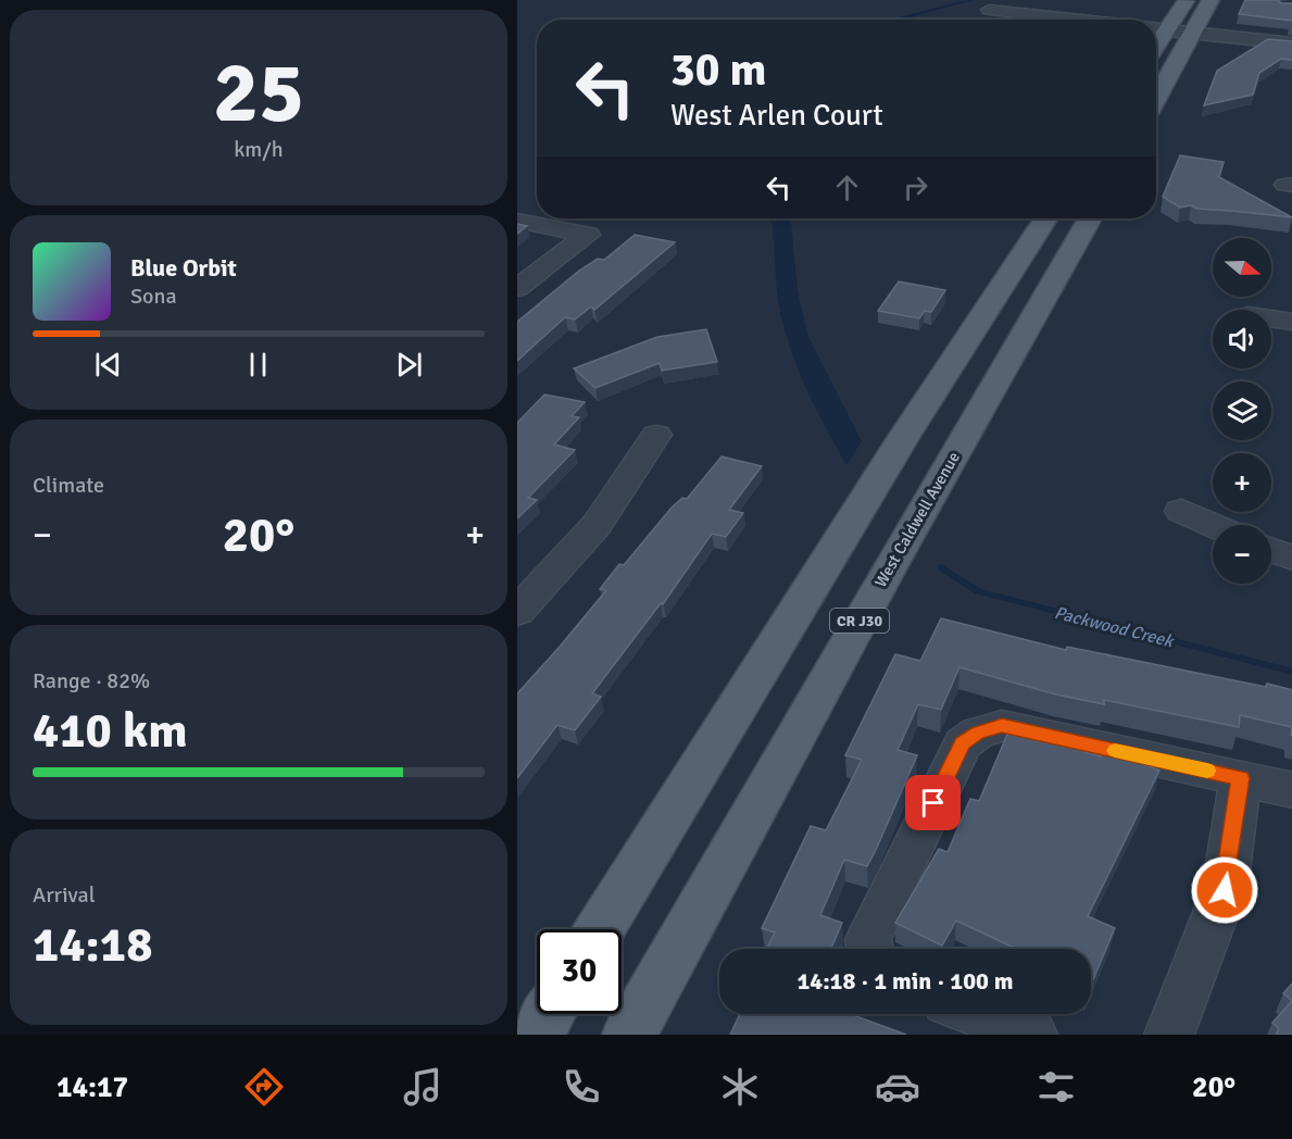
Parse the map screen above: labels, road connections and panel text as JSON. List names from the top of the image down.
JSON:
{
  "streets": {
    "main road": ["West Caldwell Avenue", "CR J30"]
  },
  "water": ["Packwood Creek"],
  "north": "right",
  "page": {
    "tile": [
      ["25", "km/h"],
      "Climate",
      ["Range · 82%", "410 km"],
      ["Arrival", "14:18"]
    ],
    "turn": ["30 m", "West Arlen Court"],
    "map_buttons": ["+", "−"],
    "song": ["Blue Orbit", "Sona"],
    "heat": ["−", "20°", "+"],
    "limit": "30",
    "trip": "14:18 · 1 min · 100 m",
    "tabs": ["14:17", "20°"]
  }
}
